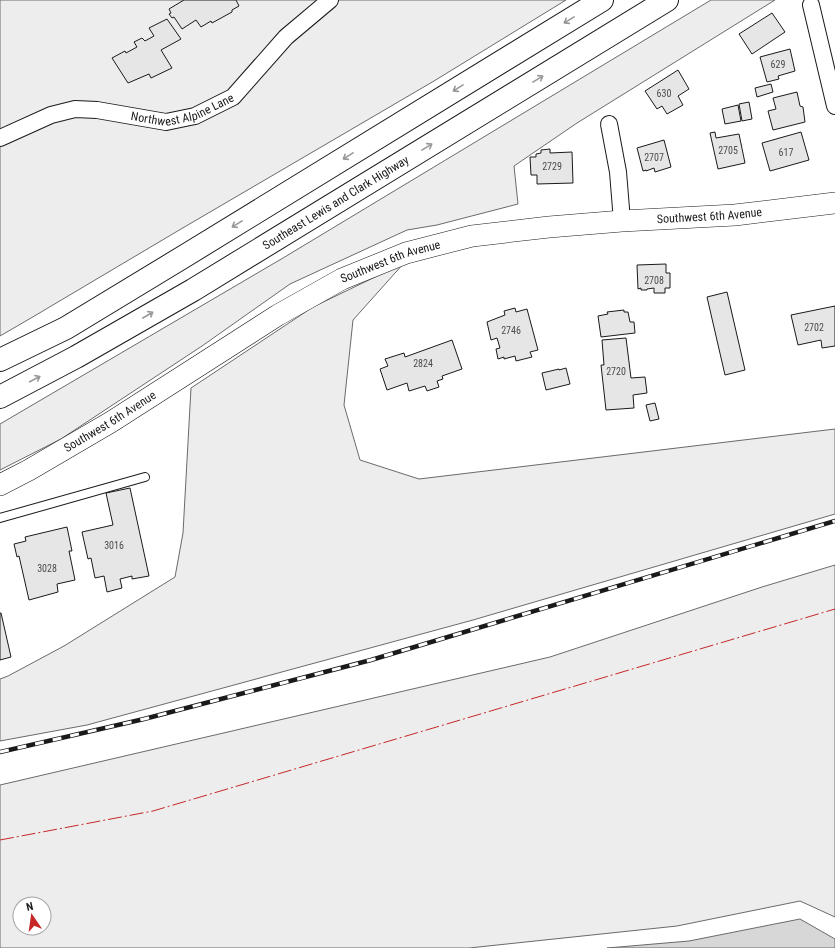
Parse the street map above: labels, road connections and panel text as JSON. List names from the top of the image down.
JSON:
{
  "streets": {
    "highway": ["Southeast Lewis and Clark Highway"],
    "street": ["Northwest Alpine Lane", "Southwest 6th Avenue"]
  },
  "house_numbers": [
    "629",
    "630",
    "2705",
    "617",
    "2707",
    "2729",
    "2708",
    "2702",
    "2746",
    "2824",
    "2720",
    "3016",
    "3028"
  ],
  "north": "top"
}
